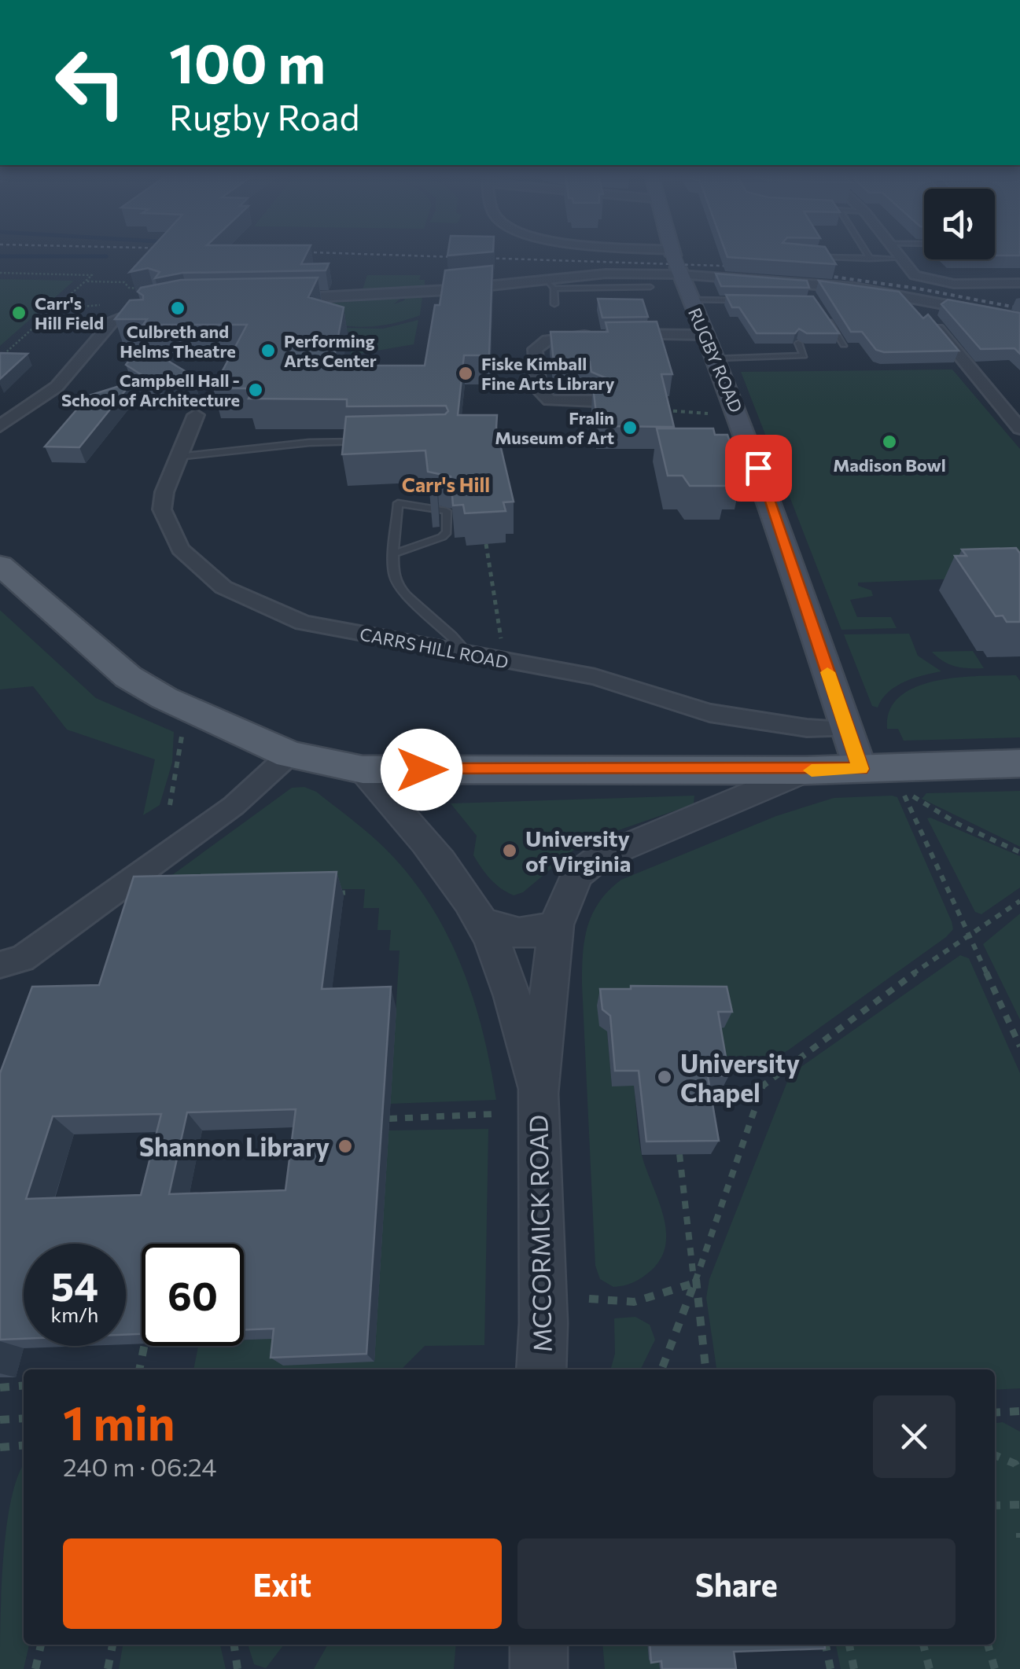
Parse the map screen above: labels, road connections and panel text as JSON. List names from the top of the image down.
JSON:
{
  "streets": {
    "main road": ["RUGBY ROAD"],
    "street": ["CARRS HILL ROAD", "MCCORMICK ROAD"]
  },
  "crossings": [
    ["RUGBY ROAD", "CARRS HILL ROAD"]
  ],
  "districts": ["Carr's Hill"],
  "places": [
    "Culbreth and Helms Theatre",
    "Carr's Hill Field",
    "Performing Arts Center",
    "Fiske Kimball Fine Arts Library",
    "Campbell Hall - School of Architecture",
    "Fralin Museum of Art",
    "Madison Bowl",
    "University of Virginia",
    "University Chapel",
    "Shannon Library"
  ],
  "page": {
    "turn": ["100 m", "Rugby Road"],
    "speed": "54 km/h",
    "limit": "60",
    "heading": ["1 min", "240 m · 06:24"],
    "buttons": ["Exit", "Share"]
  }
}
